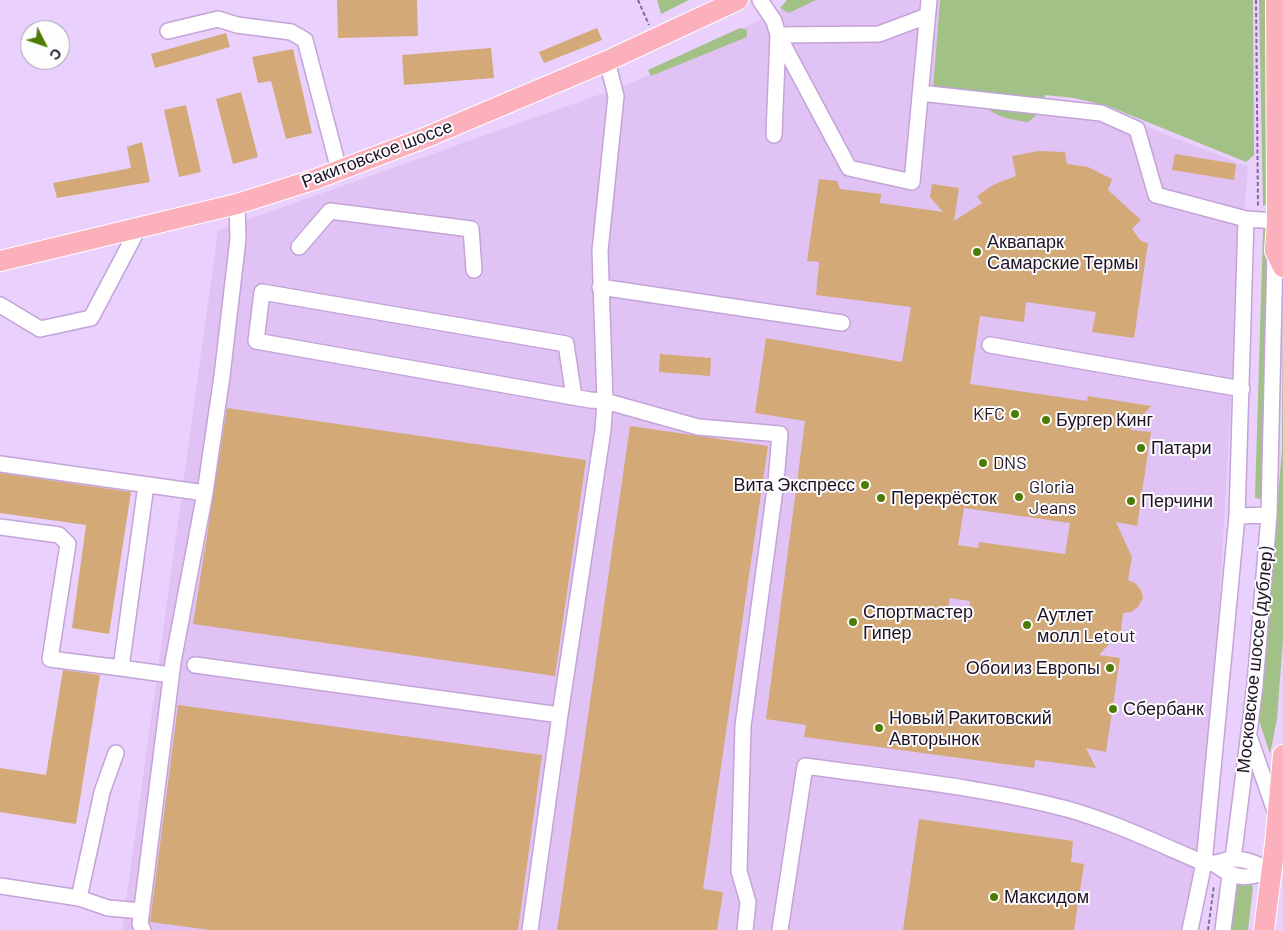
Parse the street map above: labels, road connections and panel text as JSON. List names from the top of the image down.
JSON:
{
  "streets": {
    "main road": ["Ракитовское шоссе"],
    "street": ["Московское шоссе (дублер)"]
  },
  "places": [
    "Аквапарк Самарские Термы",
    "KFC",
    "Бургер Кинг",
    "Патари",
    "DNS",
    "Вита Экспресс",
    "Gloria Jeans",
    "Перекрёсток",
    "Перчини",
    "Спортмастер Гипер",
    "Аутлет молл Letout",
    "Обои из Европы",
    "Сбербанк",
    "Новый Ракитовский Авторынок",
    "Максидом"
  ],
  "north": "bottom right"
}
